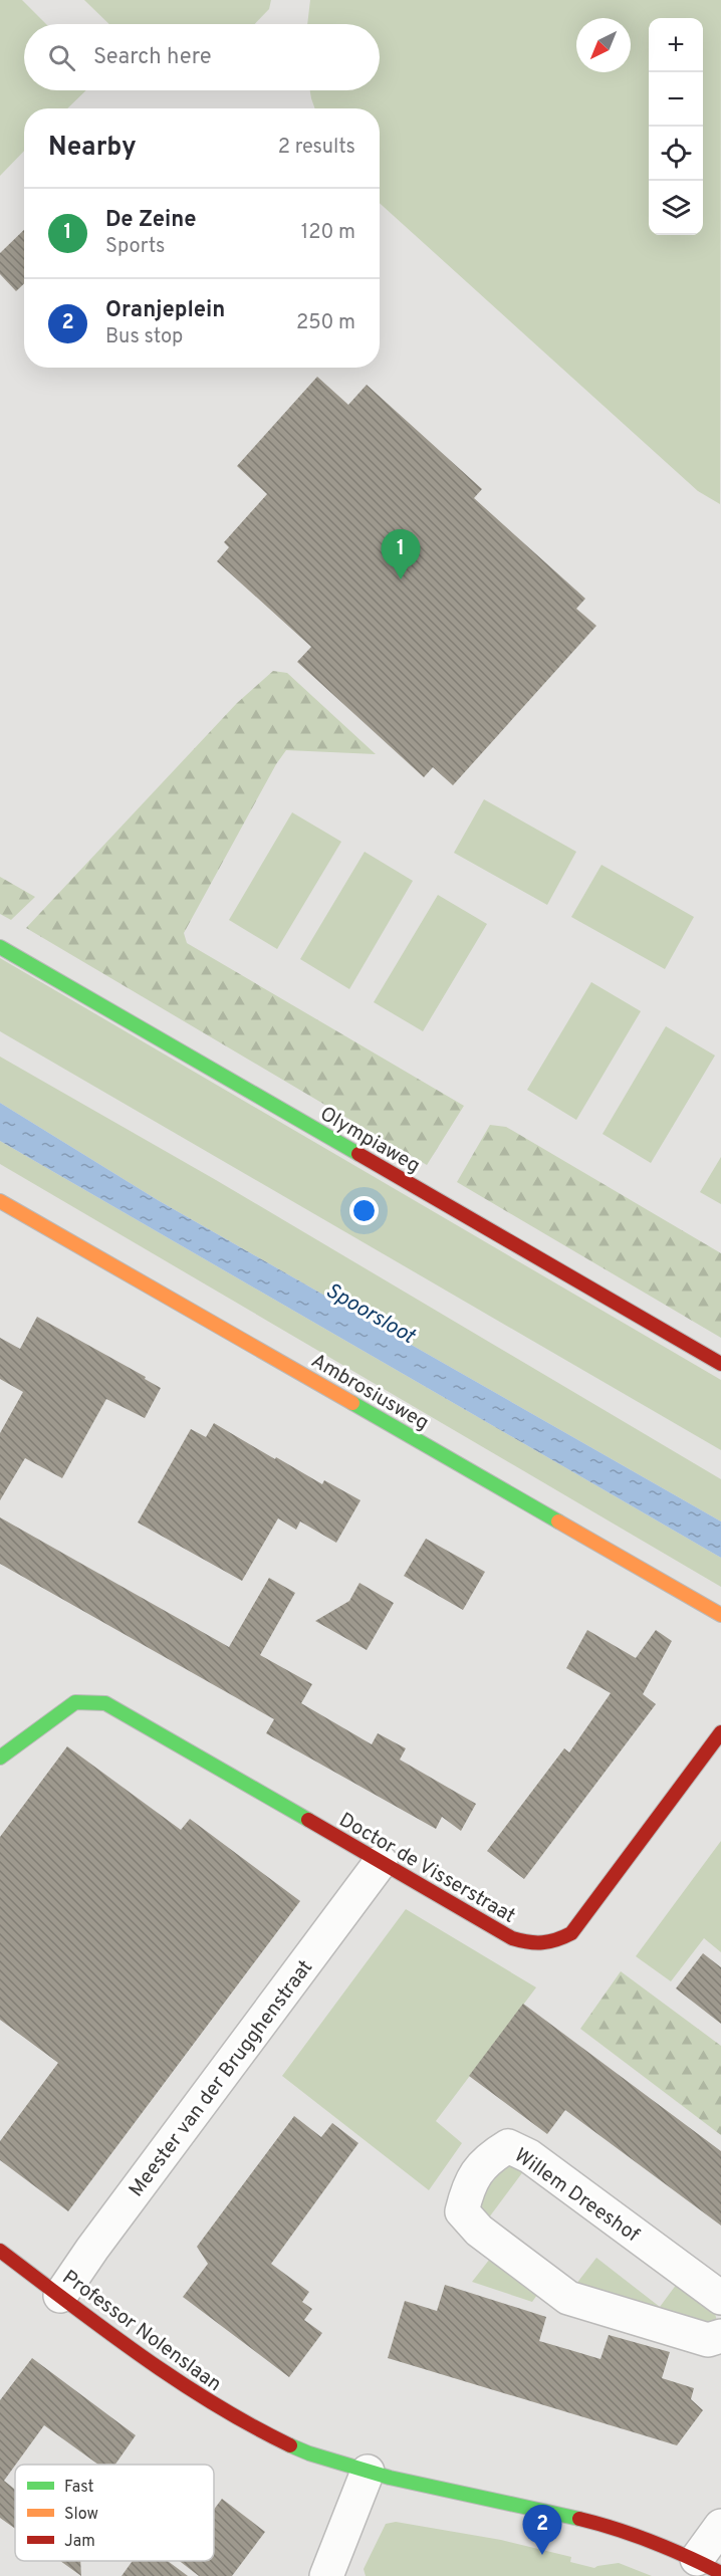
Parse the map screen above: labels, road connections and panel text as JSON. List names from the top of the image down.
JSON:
{
  "streets": {
    "street": [
      "Olympiaweg",
      "Ambrosiusweg",
      "Doctor de Visserstraat",
      "Meester van der Brugghenstraat",
      "Willem Dreeshof",
      "Professor Nolenslaan"
    ]
  },
  "crossings": [
    ["Doctor de Visserstraat", "Meester van der Brugghenstraat"],
    ["Meester van der Brugghenstraat", "Professor Nolenslaan"]
  ],
  "water": ["Spoorsloot"],
  "legend": ["Fast", "Slow", "Jam"],
  "north": "bottom left",
  "page": {
    "map_buttons": ["+", "−"],
    "search": "Search here",
    "heading": ["Nearby", "2 results"],
    "list": [
      {
        "mark": "1",
        "name": "De Zeine",
        "note": "Sports",
        "value": "120 m"
      },
      {
        "mark": "2",
        "name": "Oranjeplein",
        "note": "Bus stop",
        "value": "250 m"
      }
    ],
    "pins": ["1", "2"]
  }
}
